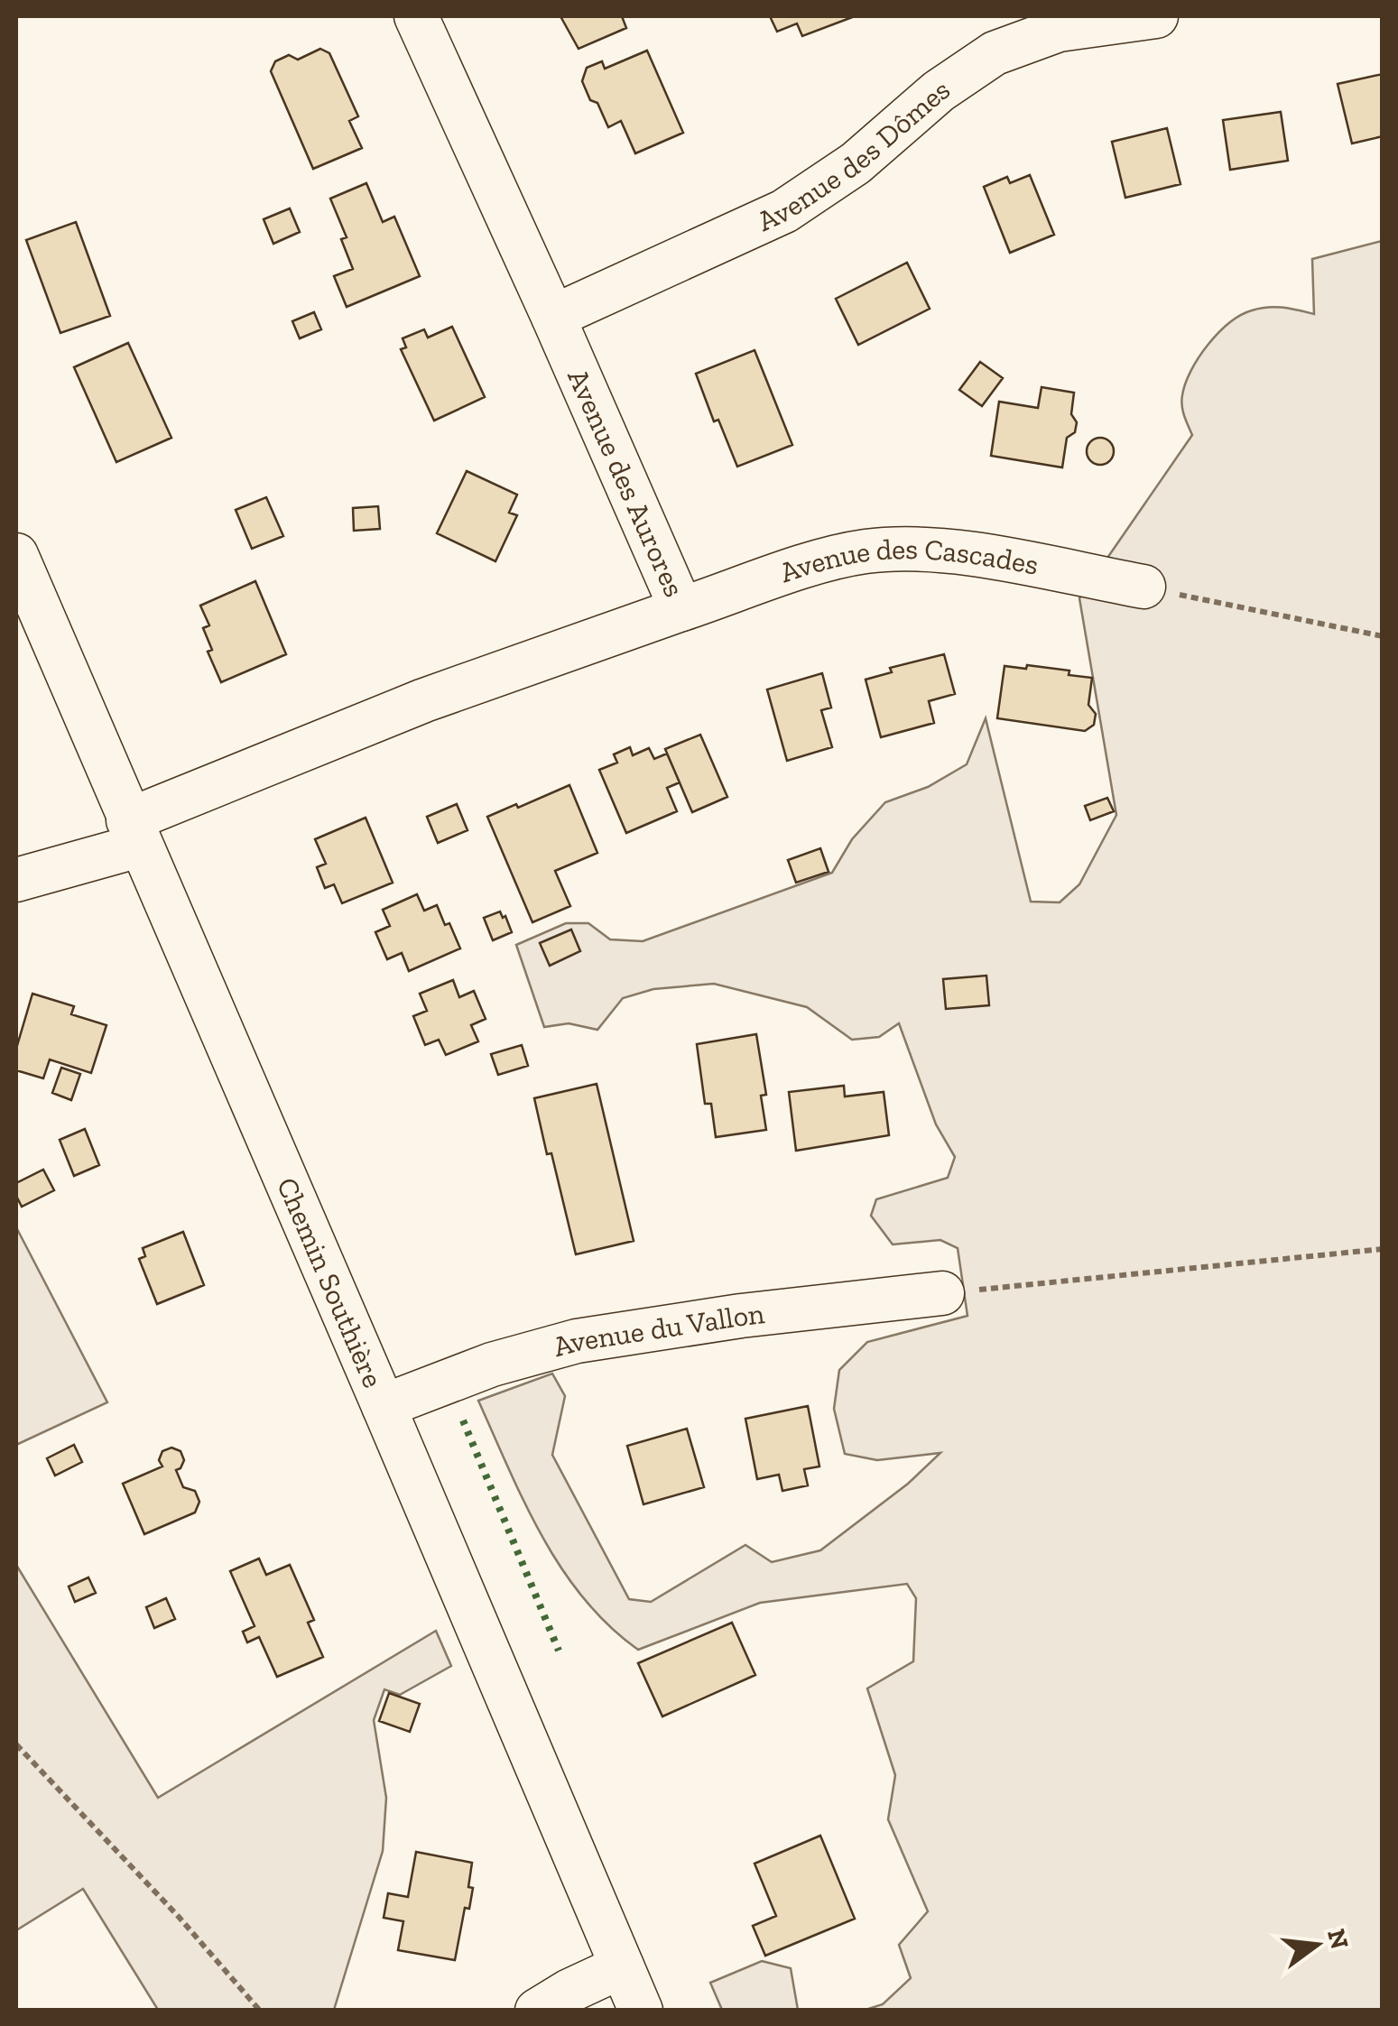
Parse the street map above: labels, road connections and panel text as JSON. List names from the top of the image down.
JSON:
{
  "streets": {
    "street": [
      "Avenue des Dômes",
      "Avenue des Aurores",
      "Avenue des Cascades",
      "Chemin Southière",
      "Avenue du Vallon"
    ]
  },
  "crossings": [
    ["Avenue des Dômes", "Avenue des Aurores"],
    ["Avenue des Aurores", "Avenue des Cascades"],
    ["Avenue des Aurores", "Chemin Southière"],
    ["Chemin Southière", "Avenue du Vallon"]
  ],
  "north": "right"
}
